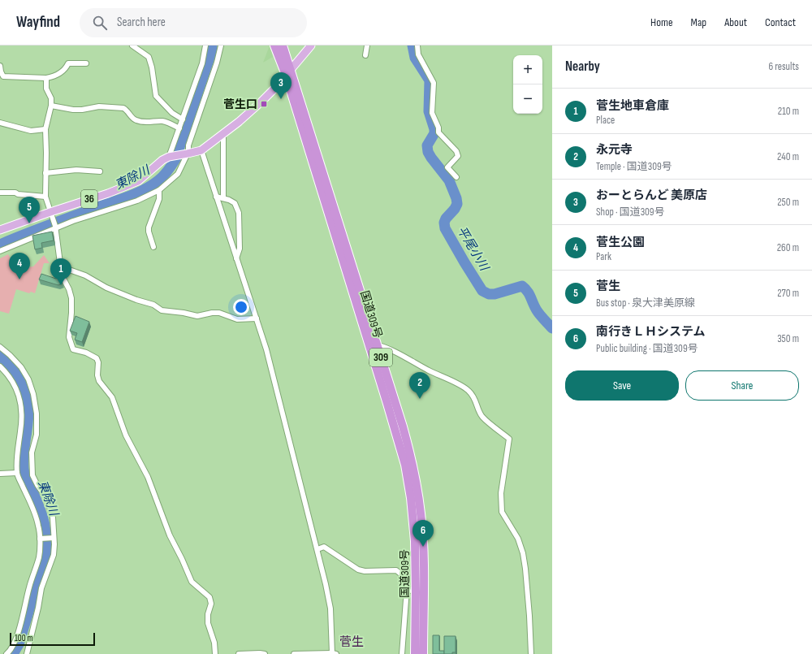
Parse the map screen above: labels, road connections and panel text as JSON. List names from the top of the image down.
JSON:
{
  "streets": {
    "highway": ["国道309号", "309"],
    "main road": ["36"]
  },
  "crossings": [
    ["36", "国道309号"]
  ],
  "districts": ["菅生"],
  "water": ["東除川", "平尾小川"],
  "places": {
    "transit": ["菅生口"]
  },
  "scale_bar": "100 m",
  "page": {
    "header": "Wayfind",
    "search": "Search here",
    "nav": [
      "Home",
      "Map",
      "About",
      "Contact"
    ],
    "heading": ["Nearby", "6 results"],
    "map_buttons": ["+", "−"],
    "pins": [
      "3",
      "5",
      "4",
      "1",
      "2",
      "6"
    ],
    "list": [
      {
        "mark": "1",
        "name": "菅生地車倉庫",
        "note": "Place",
        "value": "210 m"
      },
      {
        "mark": "2",
        "name": "永元寺",
        "note": "Temple · 国道309号",
        "value": "240 m"
      },
      {
        "mark": "3",
        "name": "おーとらんど 美原店",
        "note": "Shop · 国道309号",
        "value": "250 m"
      },
      {
        "mark": "4",
        "name": "菅生公園",
        "note": "Park",
        "value": "260 m"
      },
      {
        "mark": "5",
        "name": "菅生",
        "note": "Bus stop · 泉大津美原線",
        "value": "270 m"
      },
      {
        "mark": "6",
        "name": "南行きＬＨシステム",
        "note": "Public building · 国道309号",
        "value": "350 m"
      }
    ],
    "buttons": ["Save", "Share"],
    "scale": "100 m"
  }
}
